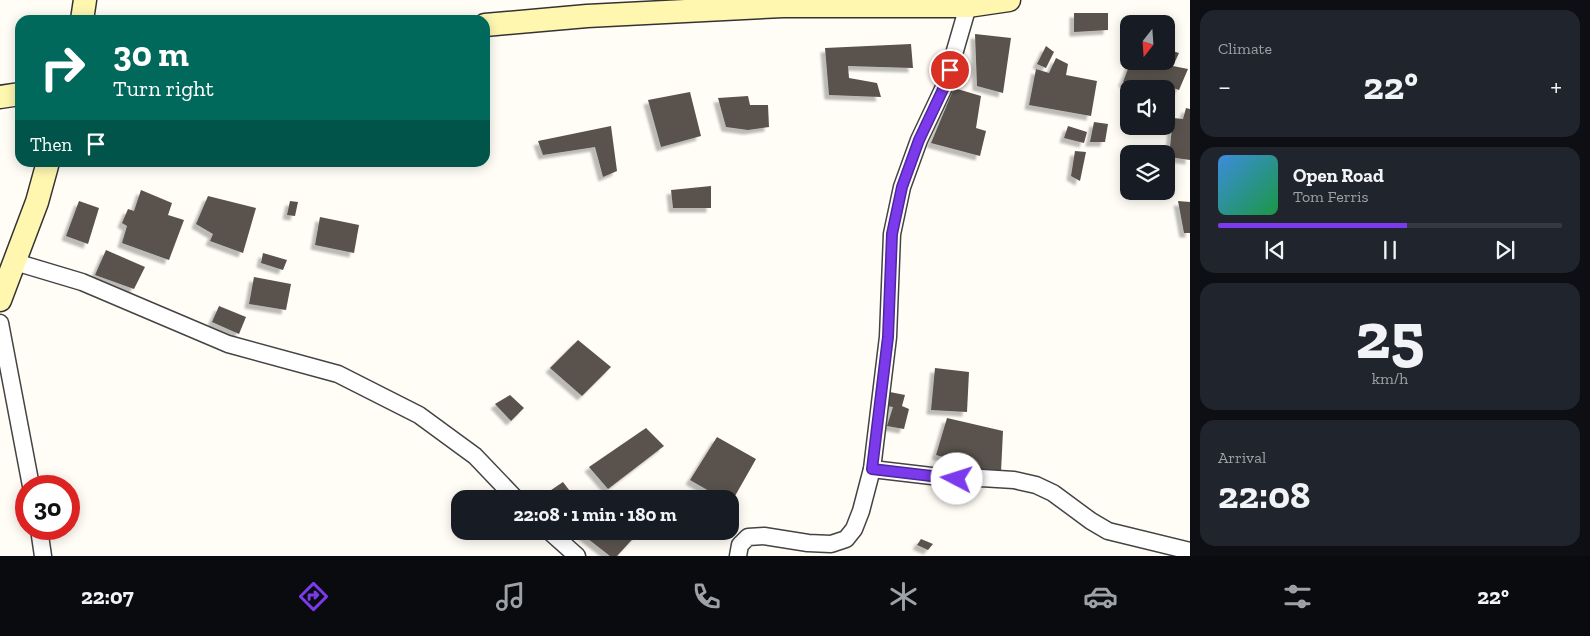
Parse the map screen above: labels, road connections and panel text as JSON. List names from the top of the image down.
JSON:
{
  "north": "bottom",
  "page": {
    "tile": [
      "Climate",
      ["25", "km/h"],
      ["Arrival", "22:08"]
    ],
    "turn": ["30 m", "Turn right"],
    "heat": ["−", "22°", "+"],
    "then": "Then",
    "song": ["Open Road", "Tom Ferris"],
    "limit": "30",
    "trip": "22:08 · 1 min · 180 m",
    "tabs": ["22:07", "22°"]
  }
}
